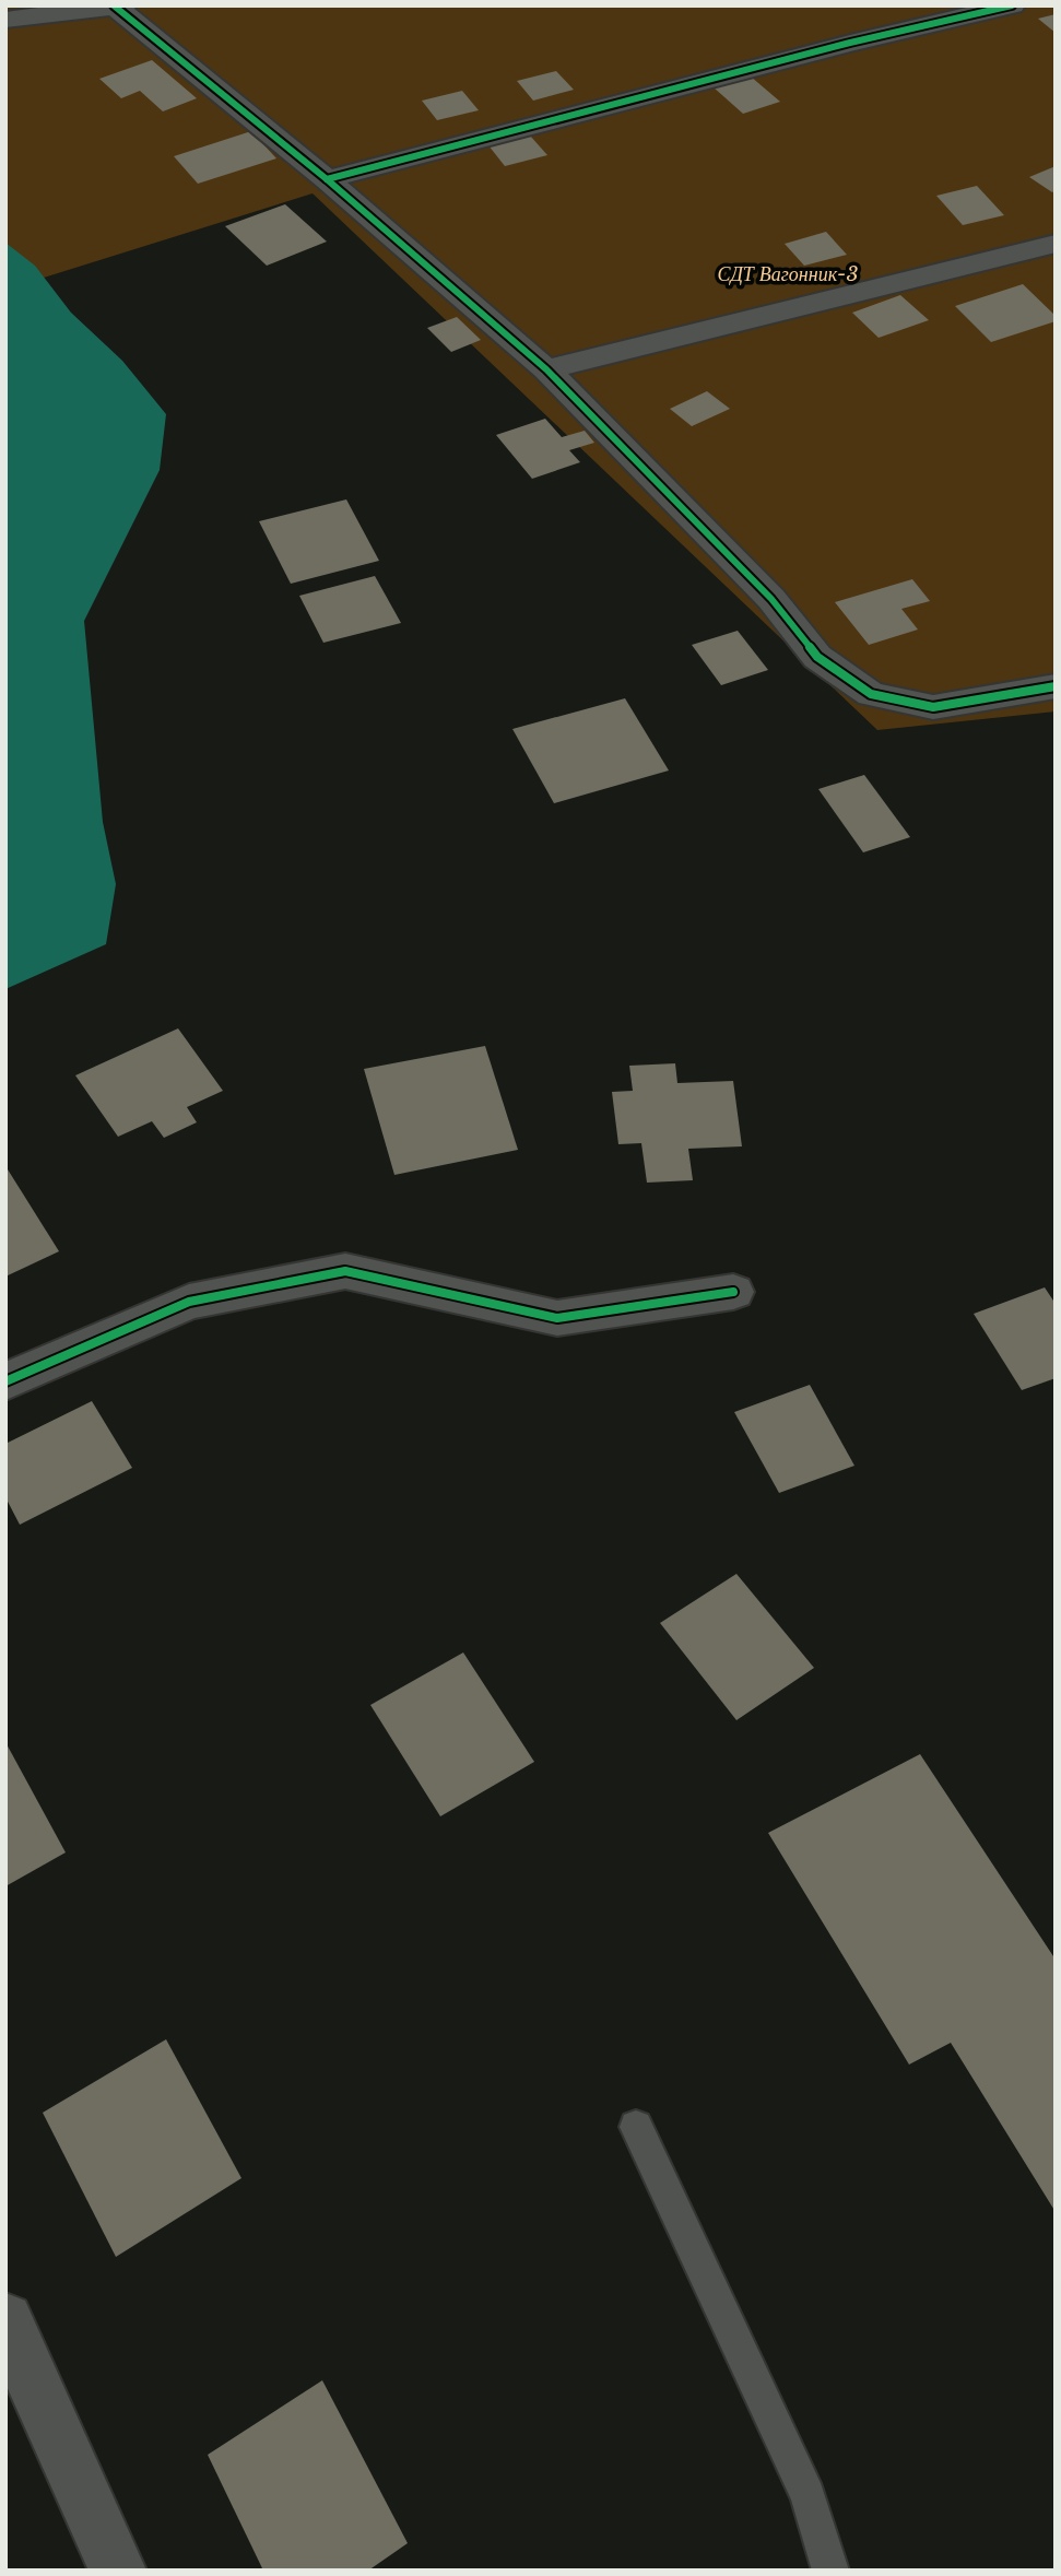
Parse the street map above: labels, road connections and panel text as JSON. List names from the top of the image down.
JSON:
{
  "parks": ["СДТ Вагонник-3"]
}
